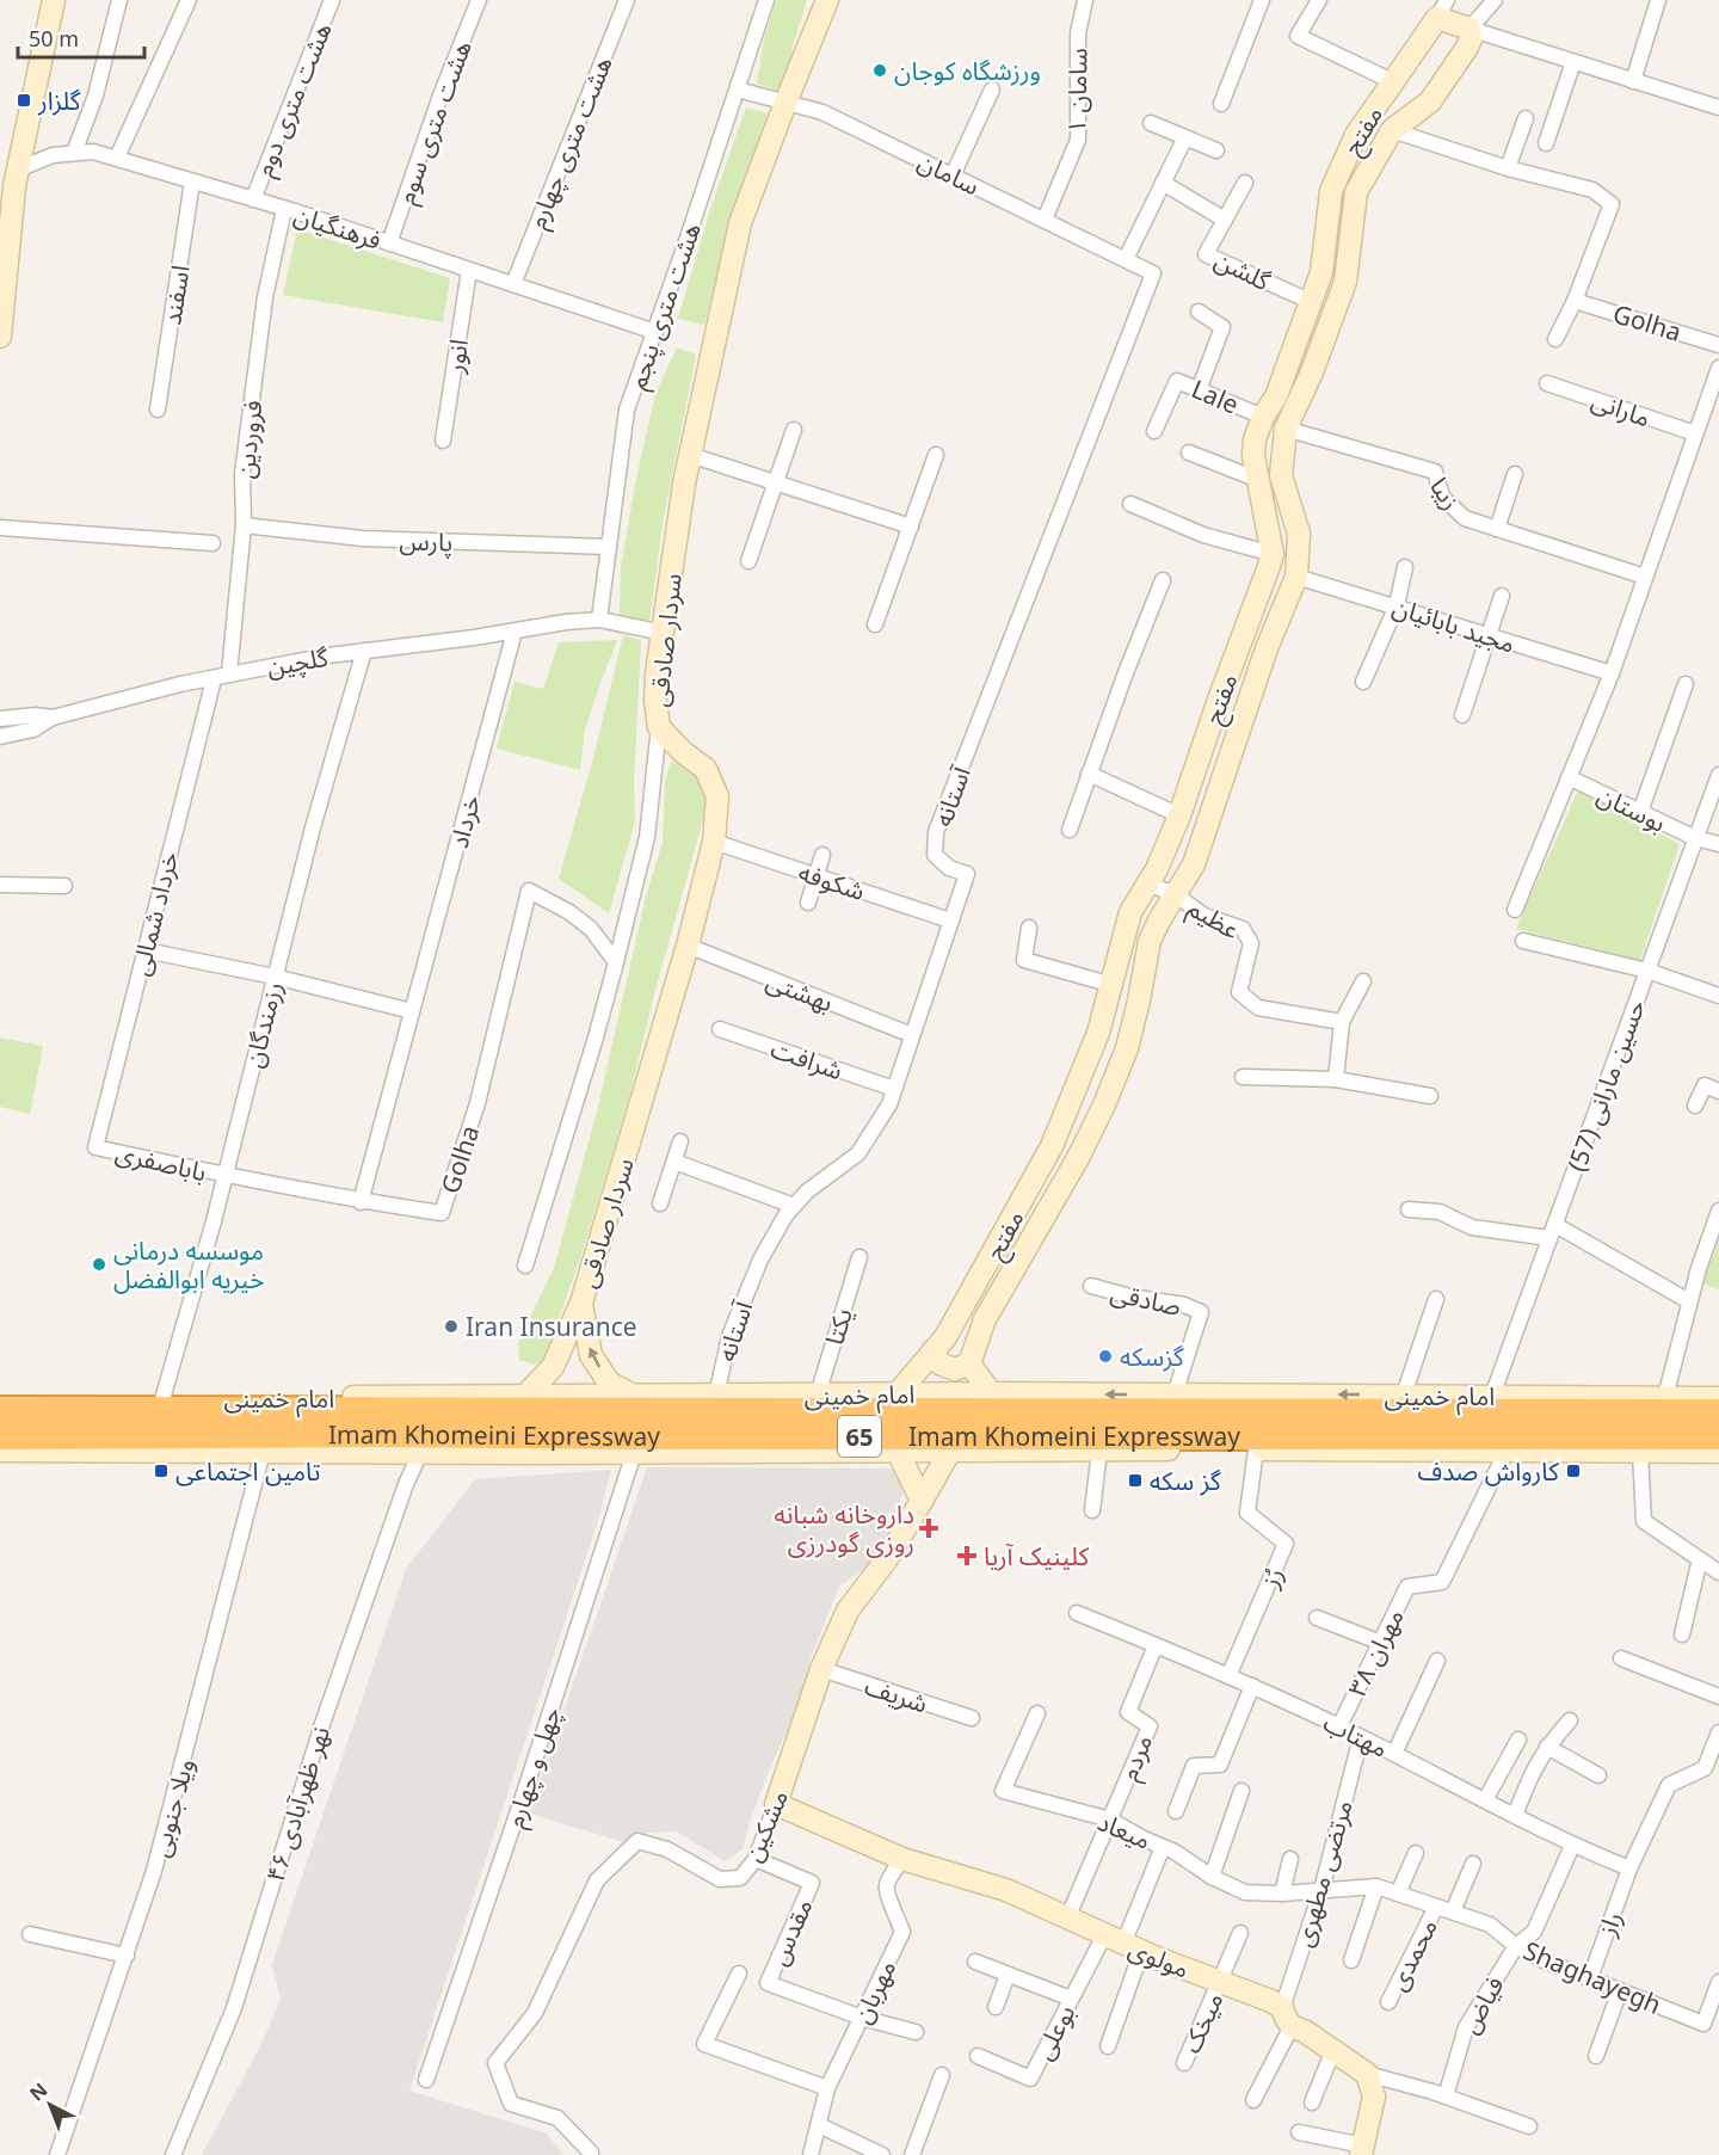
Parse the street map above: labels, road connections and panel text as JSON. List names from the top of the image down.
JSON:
{
  "streets": {
    "highway": ["Imam Khomeini Expressway", "65"],
    "street": [
      "سامان ۱",
      "هشت متری دوم",
      "هشت متری سوم",
      "مفتح",
      "هشت متری چهارم",
      "سامان",
      "فرهنگیان",
      "گلشن",
      "اسفند",
      "هشت متری پنجم",
      "Golha",
      "انور",
      "Lale",
      "مارانی",
      "فروردین",
      "زیبا",
      "پارس",
      "مجید بابائیان",
      "سردار صادقی",
      "گلچین",
      "آستانه",
      "بوستان",
      "خرداد",
      "شکوفه",
      "خرداد شمالی",
      "عظیم",
      "بهشتی",
      "رزمندگان",
      "شرافت",
      "حسین مارانی (57)",
      "باباصفری",
      "صادقی",
      "یکتا",
      "امام خمینی",
      "رُز",
      "مهران ۳۸",
      "شریف",
      "مهتاب",
      "مردم",
      "چهل و چهارم",
      "نهر ظهرآبادی ۴۶",
      "ویلا جنوبی",
      "مشکین",
      "میعاد",
      "مرتضی مطهری",
      "راز",
      "مقدس",
      "محمدی",
      "مولوی",
      "Shaghayegh",
      "مهربان",
      "فیاض",
      "میخک",
      "بوعلی"
    ]
  },
  "crossings": [
    ["سامان ۱", "سامان"],
    ["هشت متری دوم", "فرهنگیان"],
    ["هشت متری سوم", "فرهنگیان"],
    ["مفتح", "گلشن"],
    ["مفتح", "Lale"],
    ["مفتح", "زیبا"],
    ["مفتح", "مجید بابائیان"],
    ["مفتح", "عظیم"],
    ["مفتح", "امام خمینی"],
    ["هشت متری چهارم", "فرهنگیان"],
    ["سامان", "هشت متری پنجم"],
    ["سامان", "سردار صادقی"],
    ["سامان", "آستانه"],
    ["فرهنگیان", "اسفند"],
    ["فرهنگیان", "هشت متری پنجم"],
    ["فرهنگیان", "انور"],
    ["فرهنگیان", "فروردین"],
    ["هشت متری پنجم", "پارس"],
    ["هشت متری پنجم", "گلچین"],
    ["Golha", "خرداد"],
    ["Golha", "رزمندگان"],
    ["Golha", "باباصفری"],
    ["فروردین", "پارس"],
    ["فروردین", "گلچین"],
    ["سردار صادقی", "گلچین"],
    ["سردار صادقی", "شکوفه"],
    ["سردار صادقی", "بهشتی"],
    ["سردار صادقی", "امام خمینی"],
    ["گلچین", "خرداد"],
    ["گلچین", "خرداد شمالی"],
    ["گلچین", "رزمندگان"],
    ["آستانه", "شکوفه"],
    ["آستانه", "بهشتی"],
    ["آستانه", "شرافت"],
    ["آستانه", "امام خمینی"],
    ["بوستان", "حسین مارانی (57)"],
    ["خرداد شمالی", "باباصفری"],
    ["رزمندگان", "باباصفری"],
    ["رزمندگان", "امام خمینی"],
    ["حسین مارانی (57)", "امام خمینی"],
    ["صادقی", "امام خمینی"],
    ["یکتا", "امام خمینی"],
    ["رُز", "مهتاب"],
    ["مهران ۳۸", "مهتاب"],
    ["شریف", "مشکین"],
    ["مهتاب", "مردم"],
    ["مهتاب", "مرتضی مطهری"],
    ["مهتاب", "راز"],
    ["مهتاب", "فیاض"],
    ["مردم", "میعاد"],
    ["مردم", "مولوی"],
    ["مشکین", "مقدس"],
    ["مشکین", "مولوی"],
    ["میعاد", "مرتضی مطهری"],
    ["میعاد", "Shaghayegh"],
    ["مرتضی مطهری", "مولوی"],
    ["مرتضی مطهری", "Shaghayegh"],
    ["راز", "Shaghayegh"],
    ["مقدس", "مهربان"],
    ["محمدی", "Shaghayegh"],
    ["مولوی", "مهربان"],
    ["مولوی", "فیاض"],
    ["مولوی", "میخک"],
    ["مولوی", "بوعلی"],
    ["Shaghayegh", "فیاض"]
  ],
  "places": {
    "other": [
      "ورزشگاه کوجان",
      "موسسه درمانی خیریه ابوالفضل",
      "Iran Insurance",
      "گزسکه"
    ],
    "transit": [
      "گلزار",
      "تامین اجتماعی",
      "کارواش صدف",
      "گز سکه"
    ],
    "health": ["داروخانه شبانه روزی گودرزی", "کلینیک آریا"]
  },
  "scale_bar": "50 m",
  "north": "top left"
}
